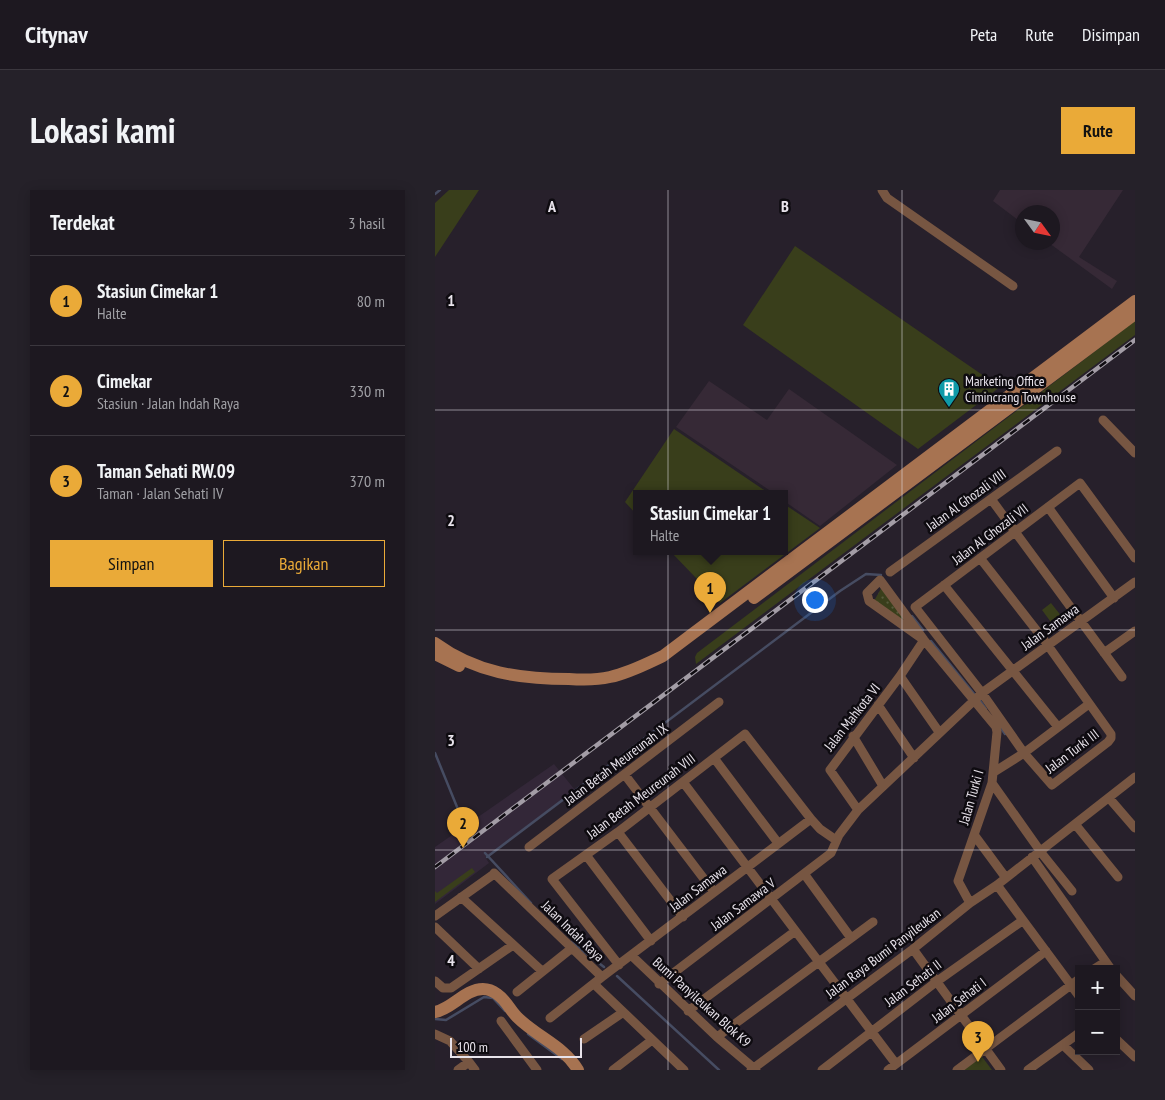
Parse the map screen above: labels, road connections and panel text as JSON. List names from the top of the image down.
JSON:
{
  "streets": {
    "street": [
      "Jalan Al Ghozali VIII",
      "Jalan Al Ghozali VII",
      "Jalan Samawa",
      "Jalan Mahkota VI",
      "Jalan Turki III",
      "Jalan Betah Meureunah IX",
      "Jalan Betah Meureunah VIII",
      "Jalan Turki I",
      "Jalan Samawa V",
      "Jalan Indah Raya",
      "Jalan Raya Bumi Panyileukan",
      "Jalan Sehati II",
      "Jalan Sehati I",
      "Bumi Panyileukan Blok K9"
    ]
  },
  "crossings": [
    ["Jalan Al Ghozali VII", "Jalan Samawa"],
    ["Jalan Al Ghozali VII", "Jalan Turki I"],
    ["Jalan Samawa", "Jalan Mahkota VI"],
    ["Jalan Samawa", "Jalan Betah Meureunah VIII"],
    ["Jalan Samawa", "Jalan Turki I"],
    ["Jalan Samawa", "Jalan Samawa V"],
    ["Jalan Samawa", "Jalan Indah Raya"],
    ["Jalan Samawa", "Bumi Panyileukan Blok K9"],
    ["Jalan Turki I", "Jalan Raya Bumi Panyileukan"],
    ["Jalan Samawa V", "Bumi Panyileukan Blok K9"],
    ["Jalan Raya Bumi Panyileukan", "Bumi Panyileukan Blok K9"]
  ],
  "places": {
    "building": ["Marketing Office Cimincrang Townhouse"]
  },
  "scale_bar": "100 m",
  "north": "bottom right",
  "page": {
    "header": "Citynav",
    "nav": ["Peta", "Rute", "Disimpan"],
    "title": "Lokasi kami",
    "buttons": [
      "Rute",
      ["Simpan", "Bagikan"]
    ],
    "heading": ["Terdekat", "3 hasil"],
    "list": [
      {
        "mark": "1",
        "name": "Stasiun Cimekar 1",
        "note": "Halte",
        "value": "80 m"
      },
      {
        "mark": "2",
        "name": "Cimekar",
        "note": "Stasiun · Jalan Indah Raya",
        "value": "330 m"
      },
      {
        "mark": "3",
        "name": "Taman Sehati RW.09",
        "note": "Taman · Jalan Sehati IV",
        "value": "370 m"
      }
    ],
    "popup": ["Stasiun Cimekar 1", "Halte"],
    "pins": ["1", "2", "3"],
    "map_buttons": ["+", "−"],
    "scale": "100 m"
  },
  "grid": {
    "columns": ["A", "B"],
    "rows": [
      "1",
      "2",
      "3",
      "4"
    ]
  }
}
